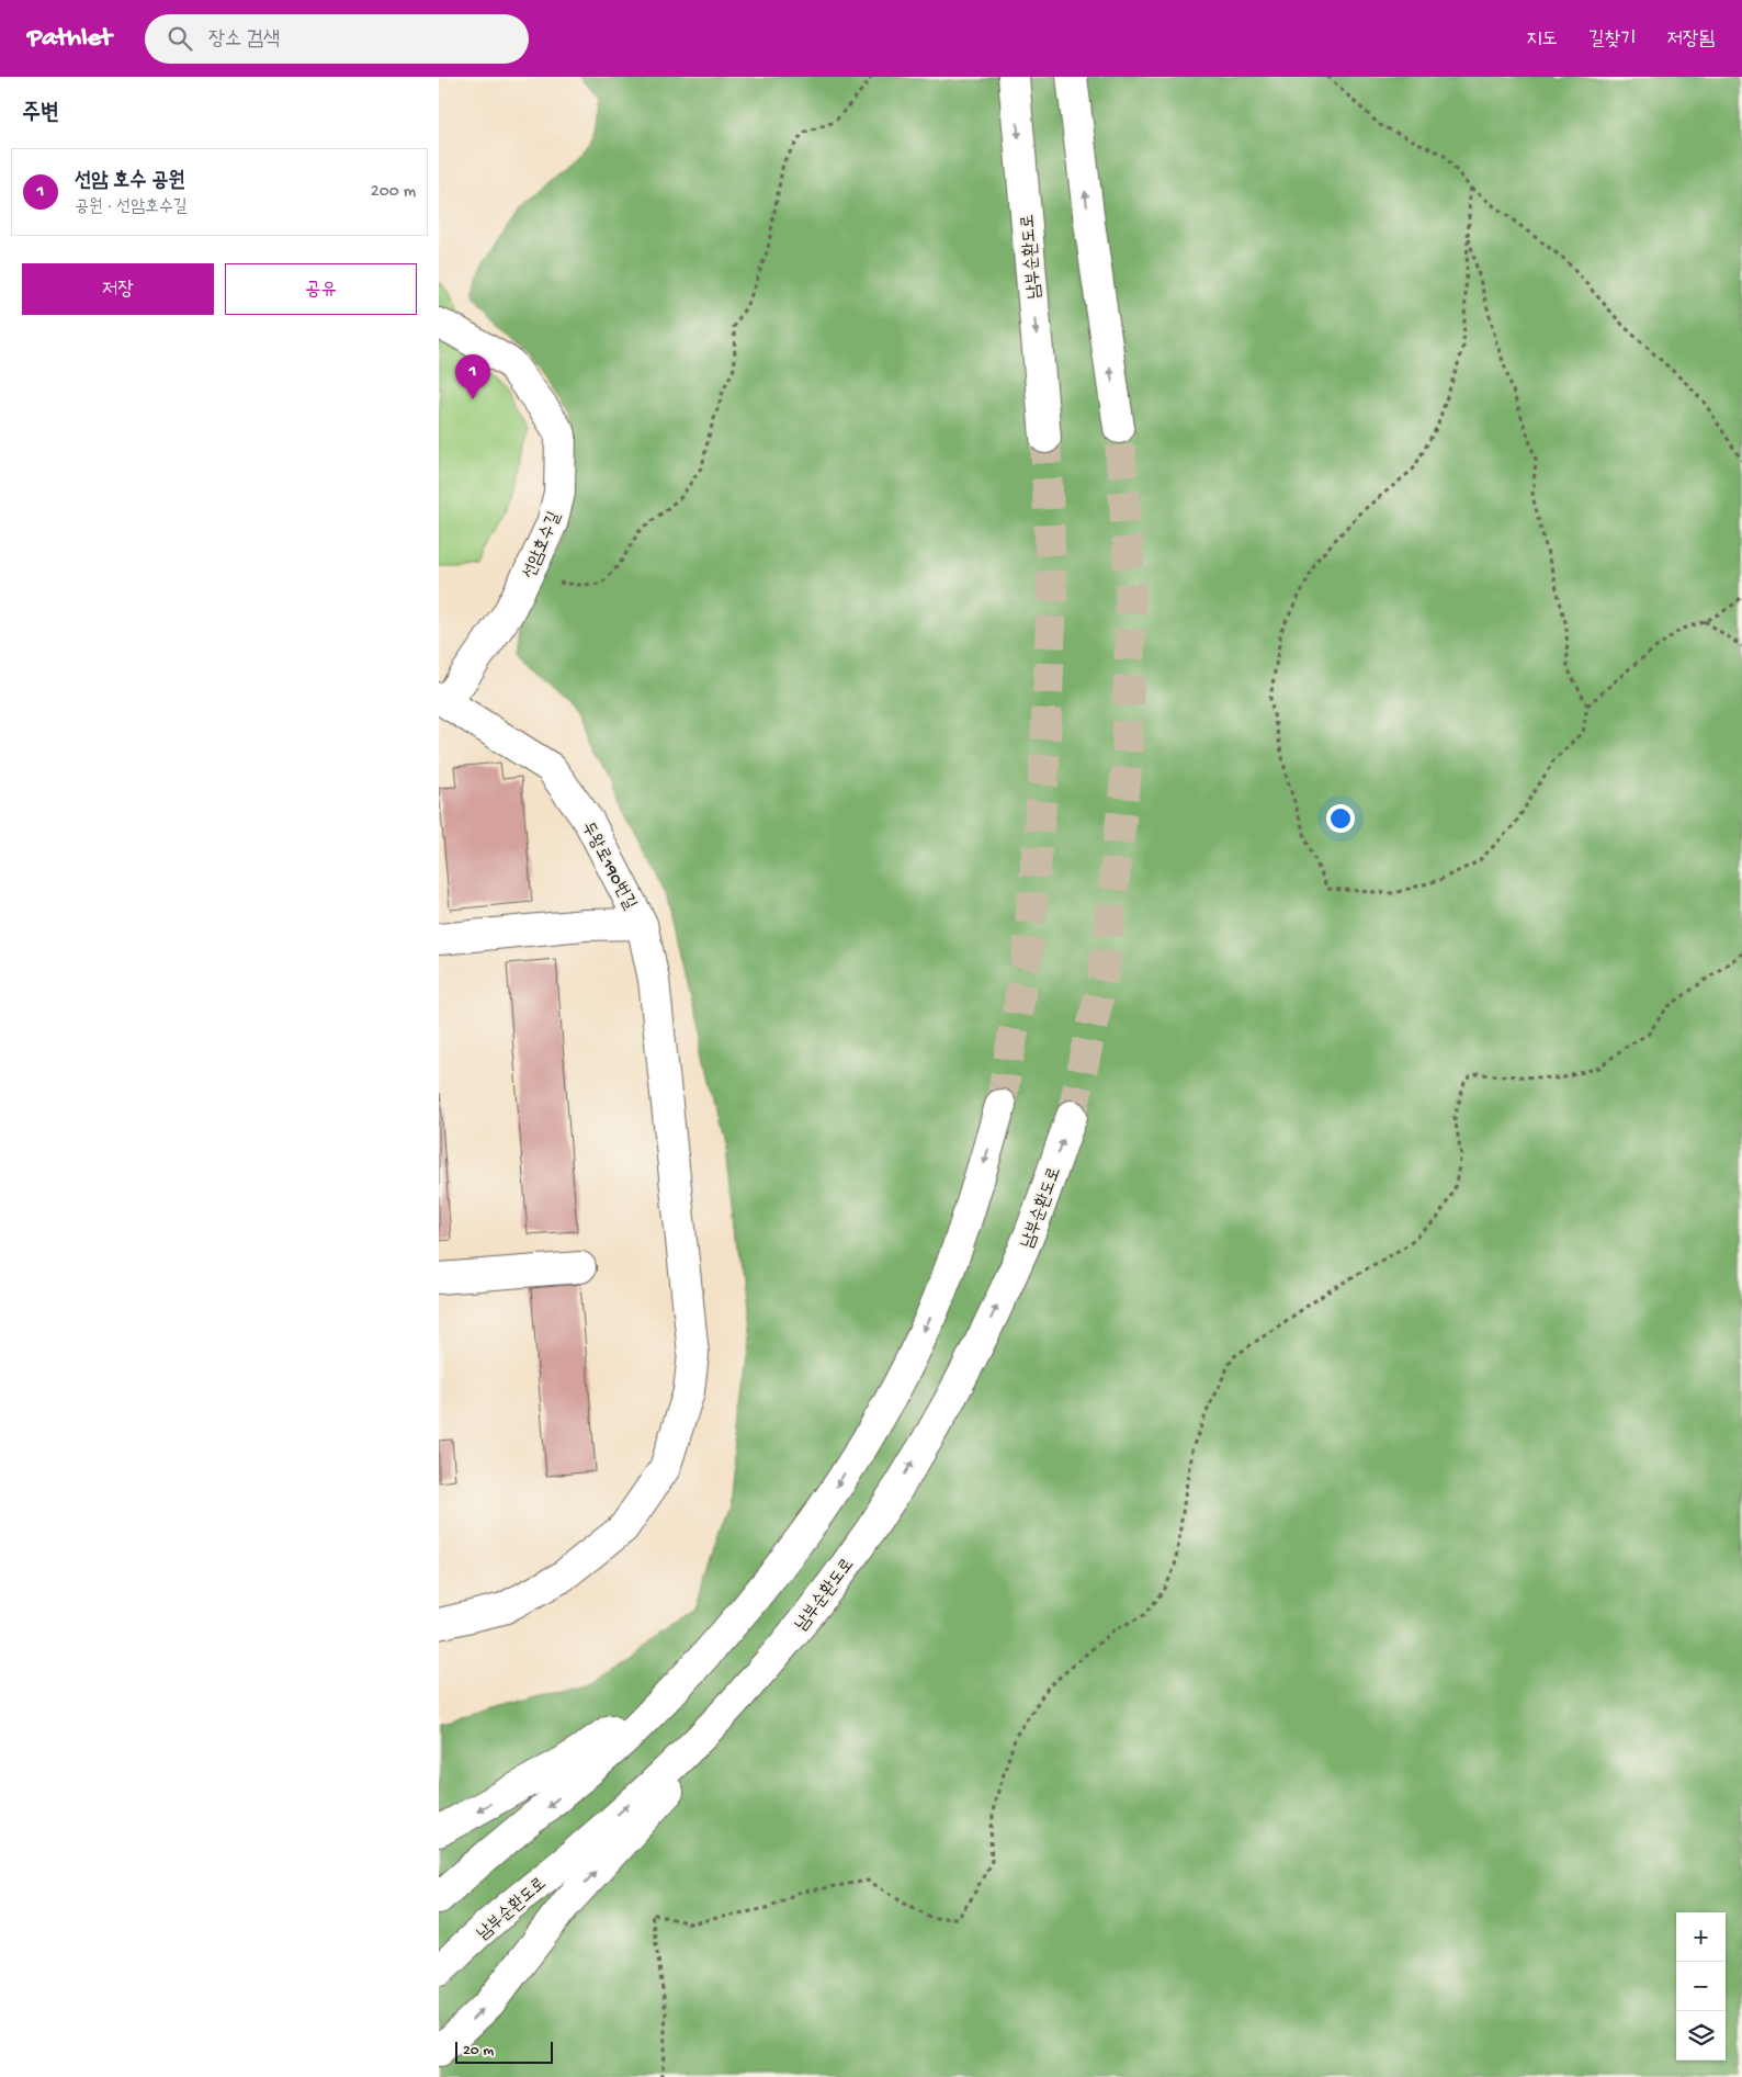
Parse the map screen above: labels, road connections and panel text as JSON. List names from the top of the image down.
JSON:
{
  "streets": {
    "main road": ["남부순환도로", "선암호수길", "두왕로190번길"]
  },
  "crossings": [
    ["선암호수길", "두왕로190번길"]
  ],
  "scale_bar": "20 m",
  "page": {
    "header": "Pathlet",
    "search": "장소 검색",
    "nav": ["지도", "길찾기", "저장됨"],
    "heading": "주변",
    "list": [
      {
        "mark": "1",
        "name": "선암 호수 공원",
        "note": "공원 · 선암호수길",
        "value": "200 m"
      }
    ],
    "buttons": ["저장", "공유"],
    "pins": "1",
    "map_buttons": ["+", "−"],
    "scale": "20 m"
  }
}
